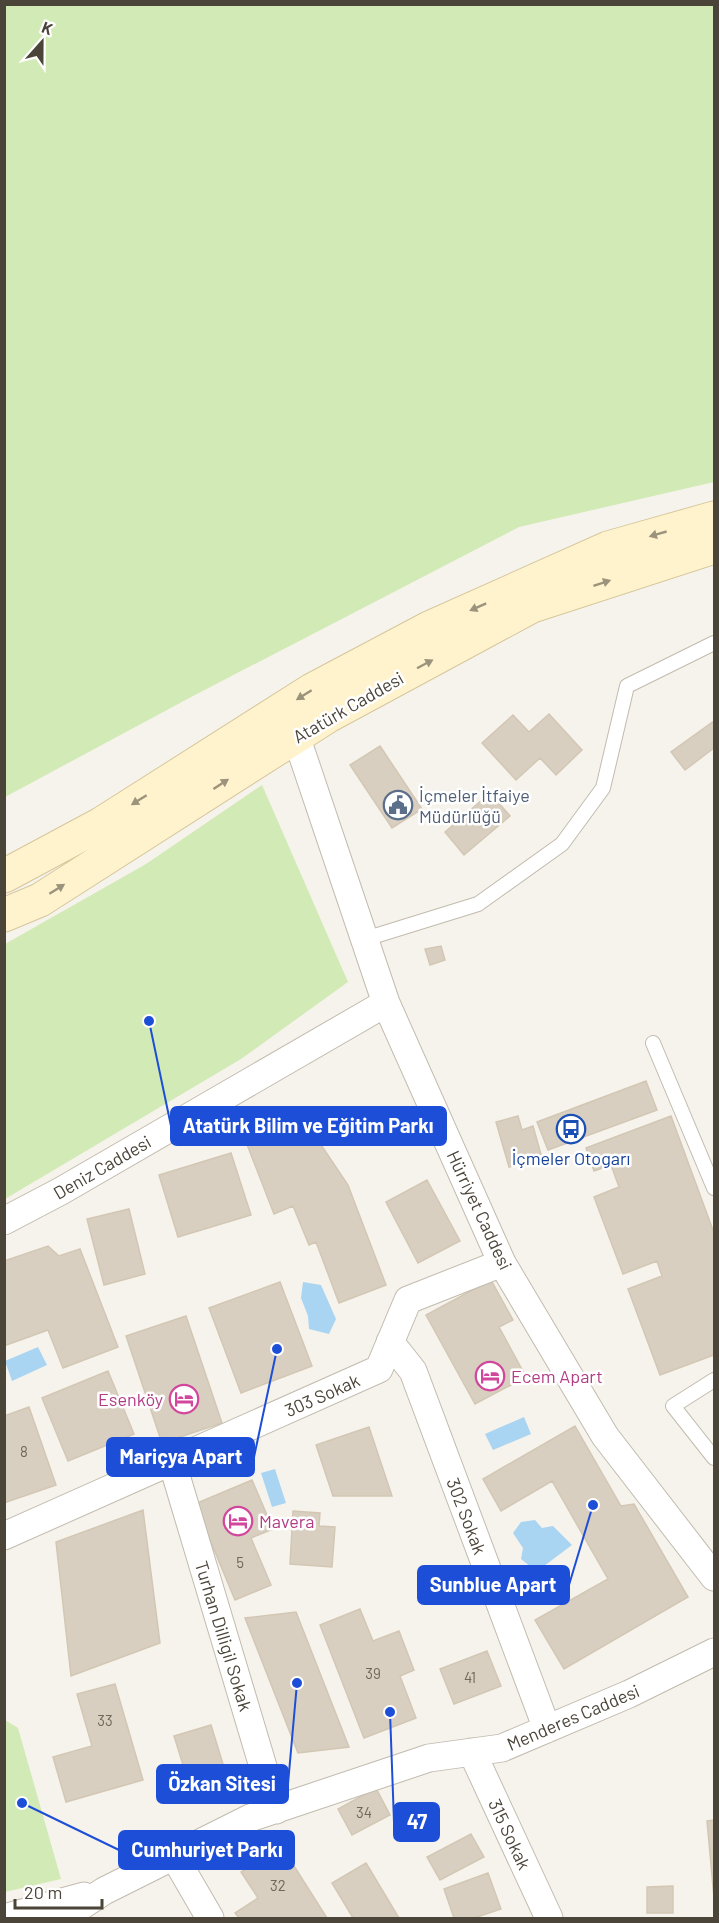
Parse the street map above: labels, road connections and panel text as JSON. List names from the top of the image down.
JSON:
{
  "streets": {
    "street": [
      "Atatürk Caddesi",
      "Deniz Caddesi",
      "Hürriyet Caddesi",
      "303 Sokak",
      "302 Sokak",
      "Turhan Dilligil Sokak",
      "Menderes Caddesi",
      "315 Sokak"
    ]
  },
  "crossings": [
    ["Atatürk Caddesi", "Hürriyet Caddesi"],
    ["Deniz Caddesi", "Hürriyet Caddesi"],
    ["Hürriyet Caddesi", "303 Sokak"],
    ["303 Sokak", "302 Sokak"],
    ["303 Sokak", "Turhan Dilligil Sokak"],
    ["302 Sokak", "Menderes Caddesi"],
    ["Turhan Dilligil Sokak", "Menderes Caddesi"],
    ["Menderes Caddesi", "315 Sokak"]
  ],
  "places": {
    "public building": ["İçmeler İtfaiye Müdürlüğü"],
    "other": [
      "Atatürk Bilim ve Eğitim Parkı",
      "Mariçya Apart",
      "Sunblue Apart",
      "Özkan Sitesi",
      "47",
      "Cumhuriyet Parkı"
    ],
    "bus stop": ["İçmeler Otogarı"],
    "hotel": ["Ecem Apart", "Esenköy", "Mavera"]
  },
  "house_numbers": [
    "8",
    "5",
    "39",
    "41",
    "33",
    "34",
    "32"
  ],
  "scale_bar": "20 m",
  "north": "top"
}
